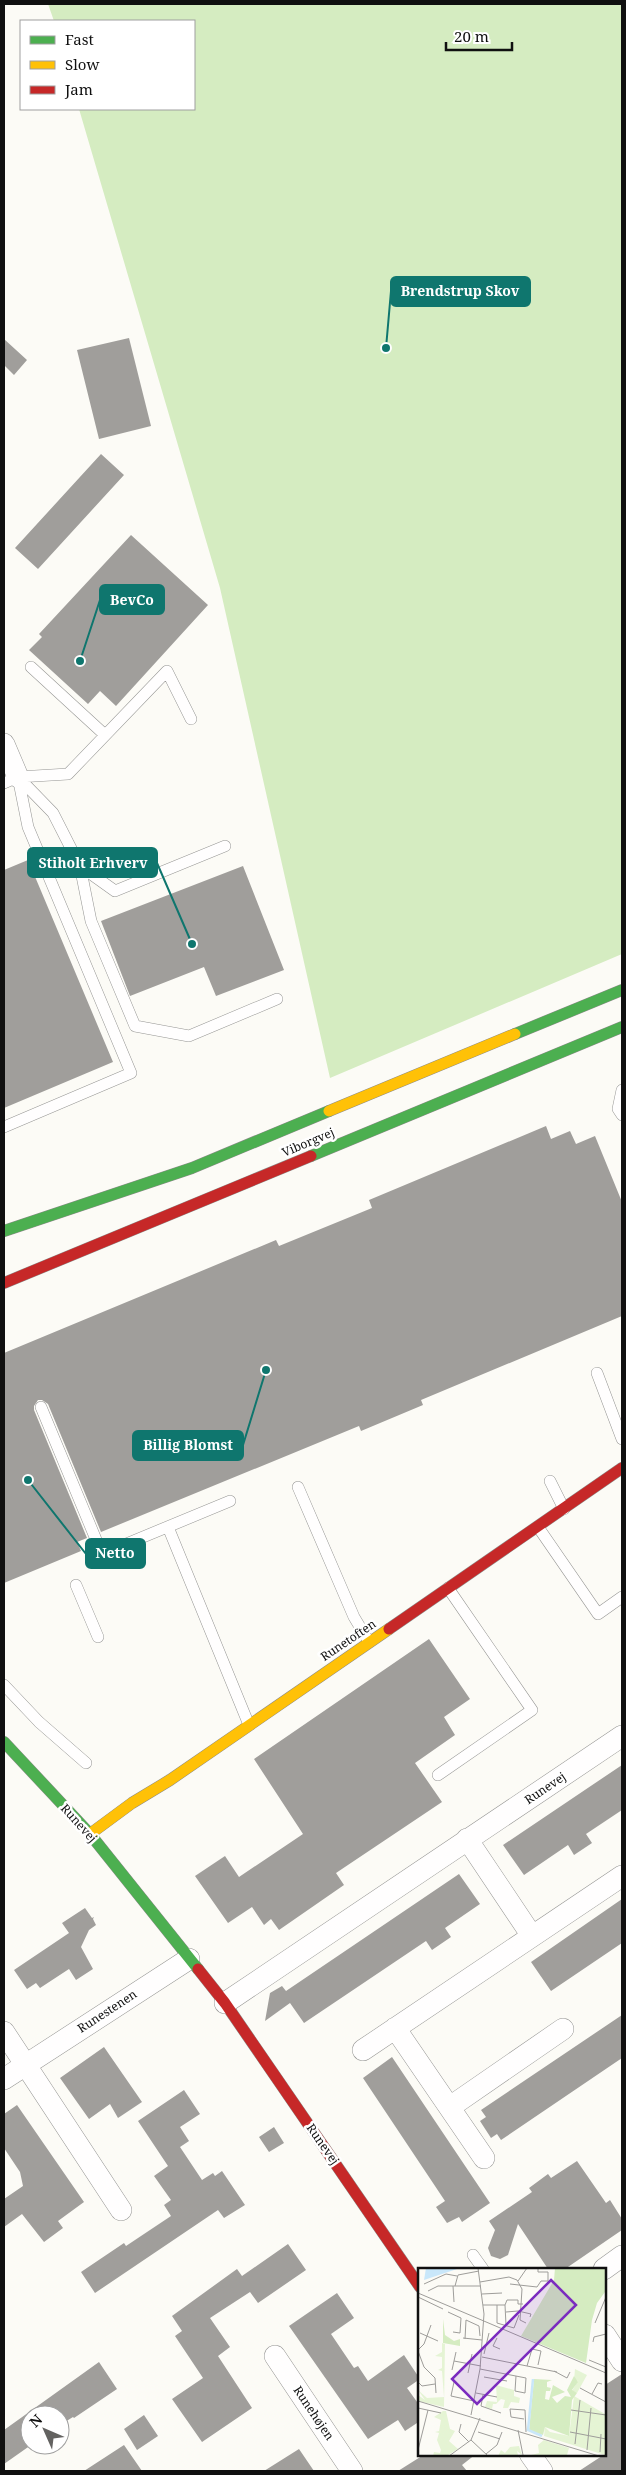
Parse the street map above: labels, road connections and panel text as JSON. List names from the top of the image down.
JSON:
{
  "streets": {
    "street": [
      "Viborgvej",
      "Runetoften",
      "Runevej",
      "Runestenen",
      "Runehøjen"
    ]
  },
  "crossings": [
    ["Runetoften", "Runevej"],
    ["Runevej", "Runestenen"]
  ],
  "places": [
    "Brendstrup Skov",
    "BevCo",
    "Stiholt Erhverv",
    "Billig Blomst",
    "Netto"
  ],
  "legend": ["Fast", "Slow", "Jam"],
  "scale_bar": "20 m",
  "north": "top left"
}
